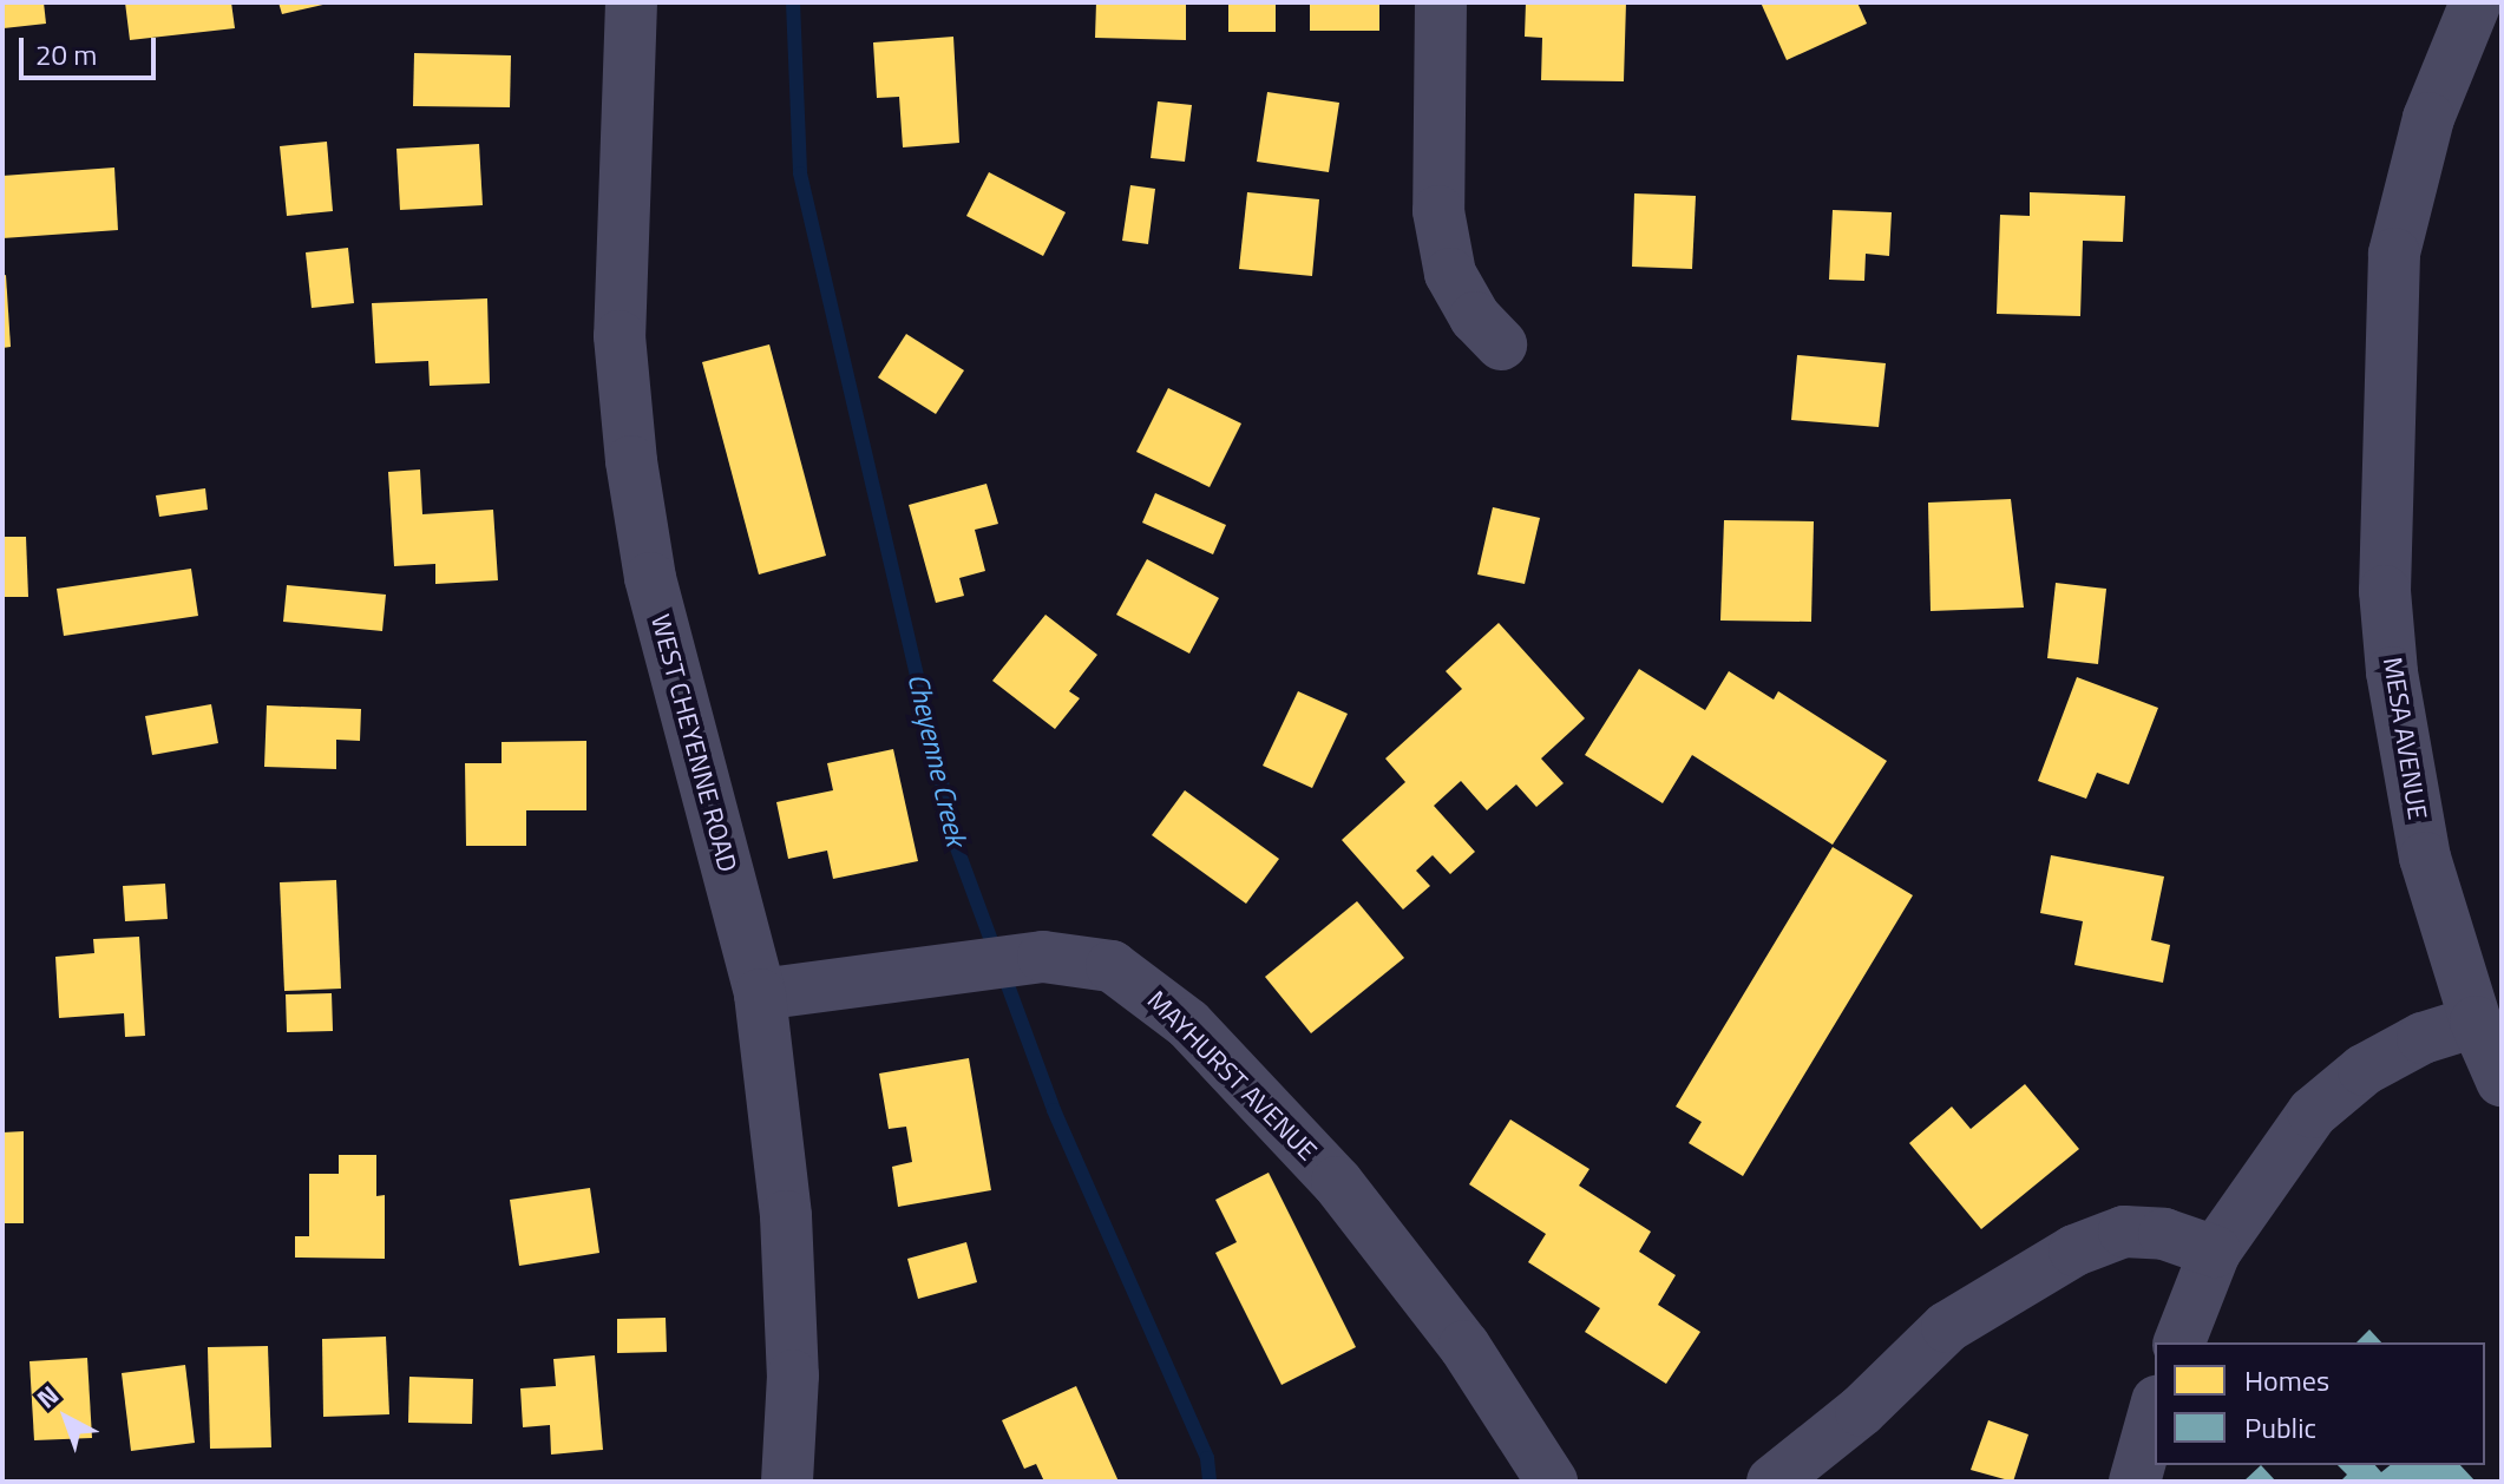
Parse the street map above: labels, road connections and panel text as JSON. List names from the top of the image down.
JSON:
{
  "streets": {
    "street": ["MESA AVENUE", "WEST CHEYENNE ROAD", "MAYHURST AVENUE"]
  },
  "crossings": [
    ["WEST CHEYENNE ROAD", "MAYHURST AVENUE"]
  ],
  "water": ["Cheyenne Creek"],
  "legend": ["Homes", "Public"],
  "scale_bar": "20 m",
  "north": "top left"
}
